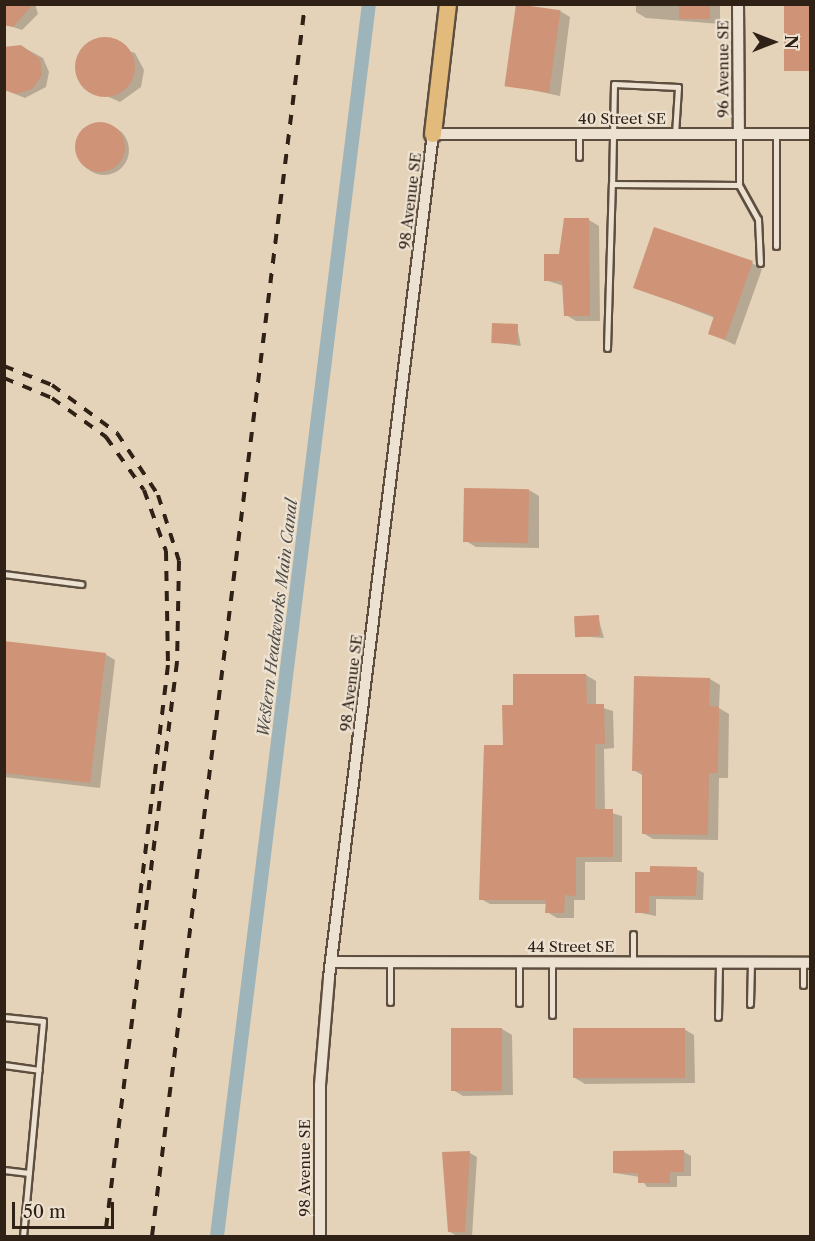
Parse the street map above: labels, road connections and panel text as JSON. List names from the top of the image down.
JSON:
{
  "streets": {
    "street": [
      "96 Avenue SE",
      "40 Street SE",
      "98 Avenue SE",
      "44 Street SE"
    ]
  },
  "crossings": [
    ["96 Avenue SE", "40 Street SE"],
    ["40 Street SE", "98 Avenue SE"],
    ["98 Avenue SE", "44 Street SE"]
  ],
  "water": ["Western Headworks Main Canal"],
  "scale_bar": "50 m",
  "north": "right"
}
